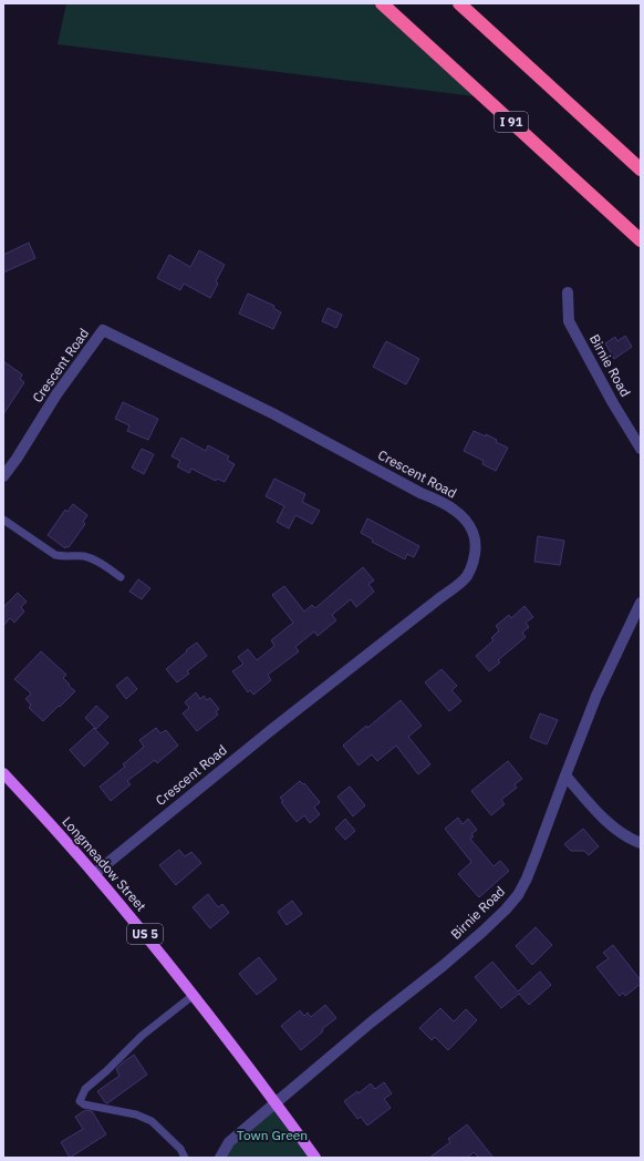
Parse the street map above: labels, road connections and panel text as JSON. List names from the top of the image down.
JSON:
{
  "streets": {
    "highway": ["I 91"],
    "main road": ["Longmeadow Street", "US 5"],
    "street": ["Crescent Road", "Birnie Road"]
  },
  "crossings": [
    ["Crescent Road", "Longmeadow Street"],
    ["Birnie Road", "Longmeadow Street"]
  ],
  "parks": ["Town Green"]
}
